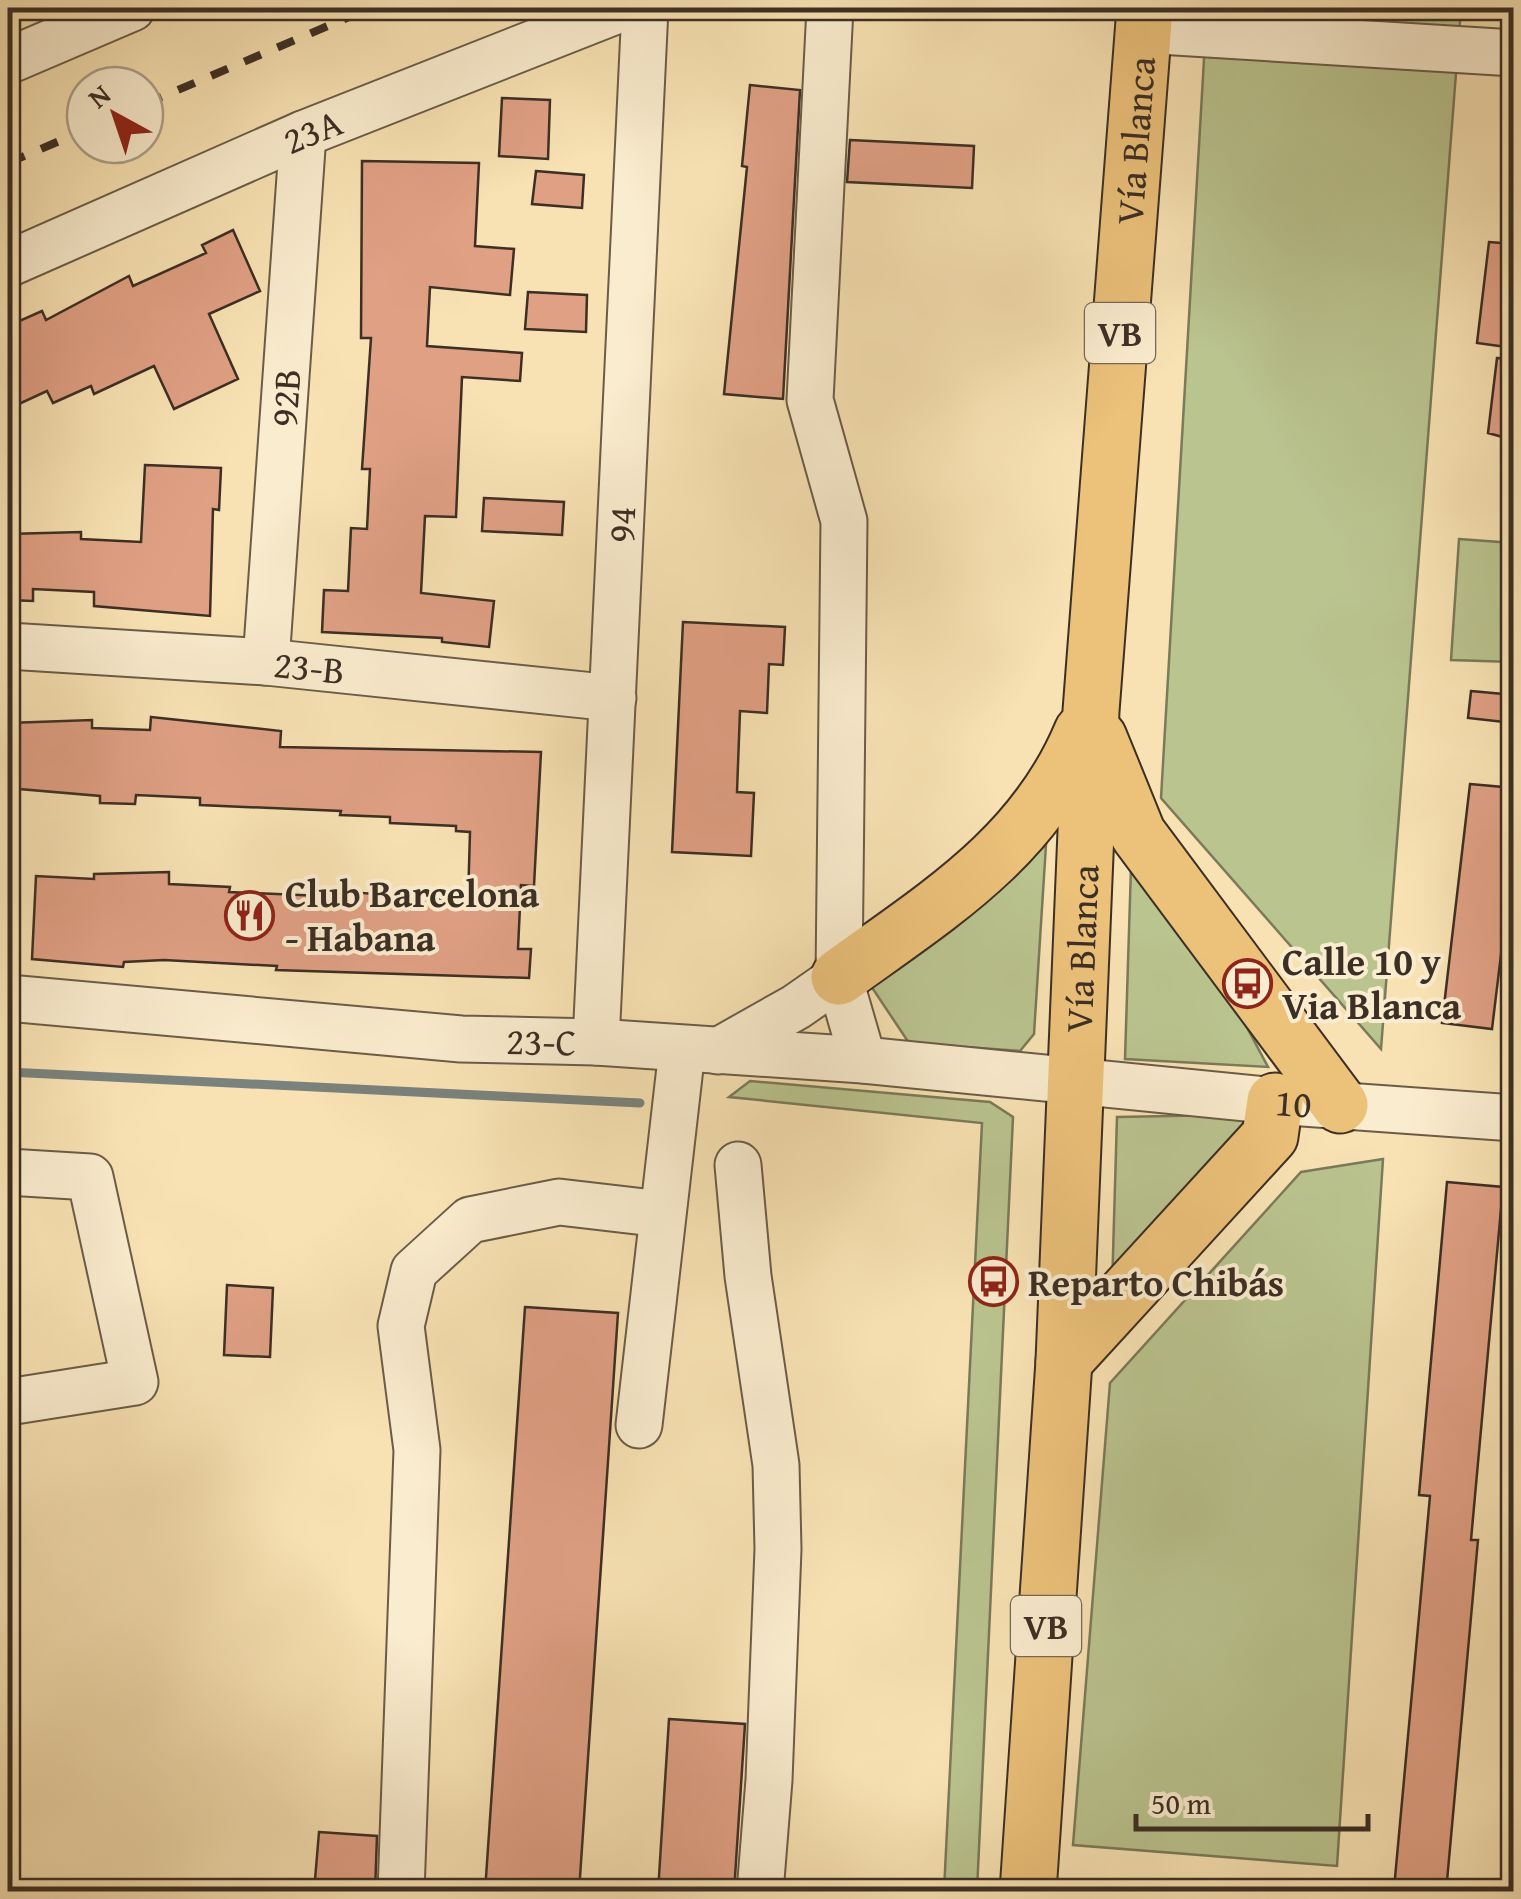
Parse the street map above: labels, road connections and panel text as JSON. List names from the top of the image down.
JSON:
{
  "streets": {
    "main road": ["Vía Blanca", "VB"],
    "street": [
      "23A",
      "92B",
      "94",
      "23-B",
      "23-C",
      "10"
    ]
  },
  "crossings": [
    ["23A", "92B"],
    ["Vía Blanca", "23-C"],
    ["Vía Blanca", "10"],
    ["92B", "23-B"],
    ["94", "23-B"],
    ["94", "23-C"],
    ["23-C", "10"]
  ],
  "places": {
    "restaurant": ["Club Barcelona - Habana"],
    "bus stop": ["Calle 10 y Via Blanca", "Reparto Chibás"]
  },
  "scale_bar": "50 m",
  "north": "top left"
}
